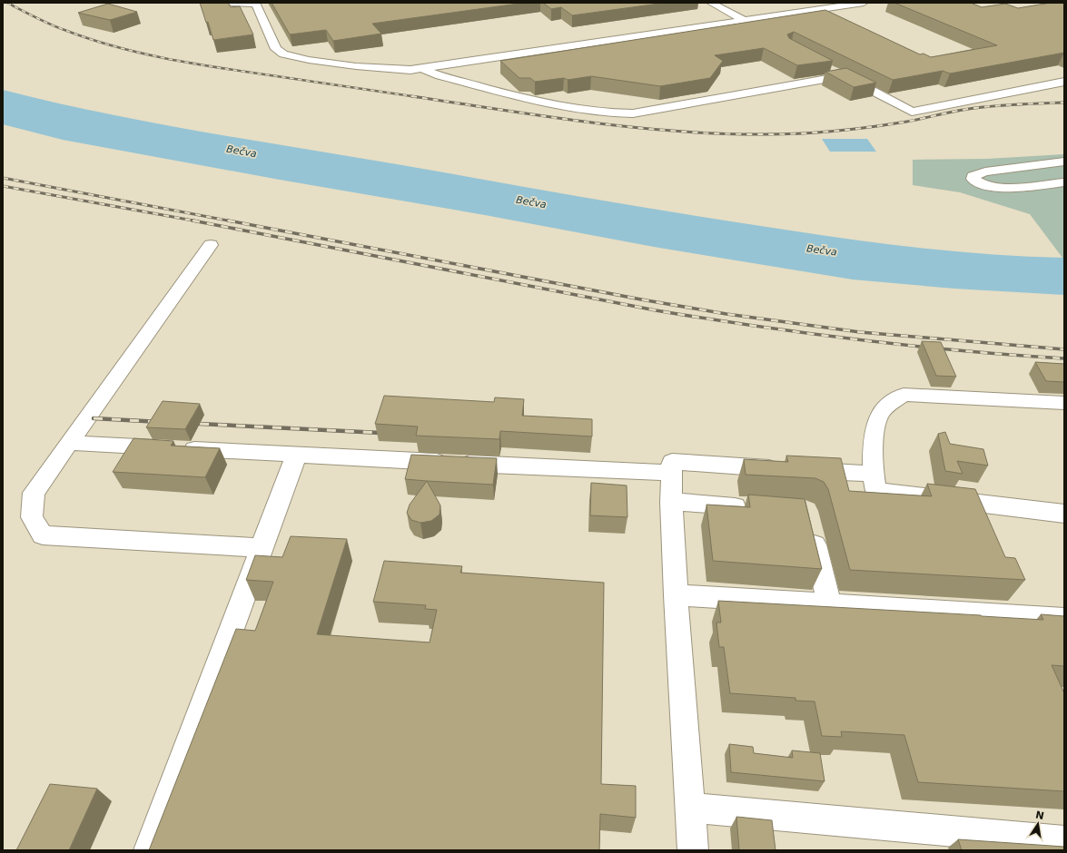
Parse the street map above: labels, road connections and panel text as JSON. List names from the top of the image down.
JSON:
{
  "water": ["Bečva"],
  "north": "top"
}
